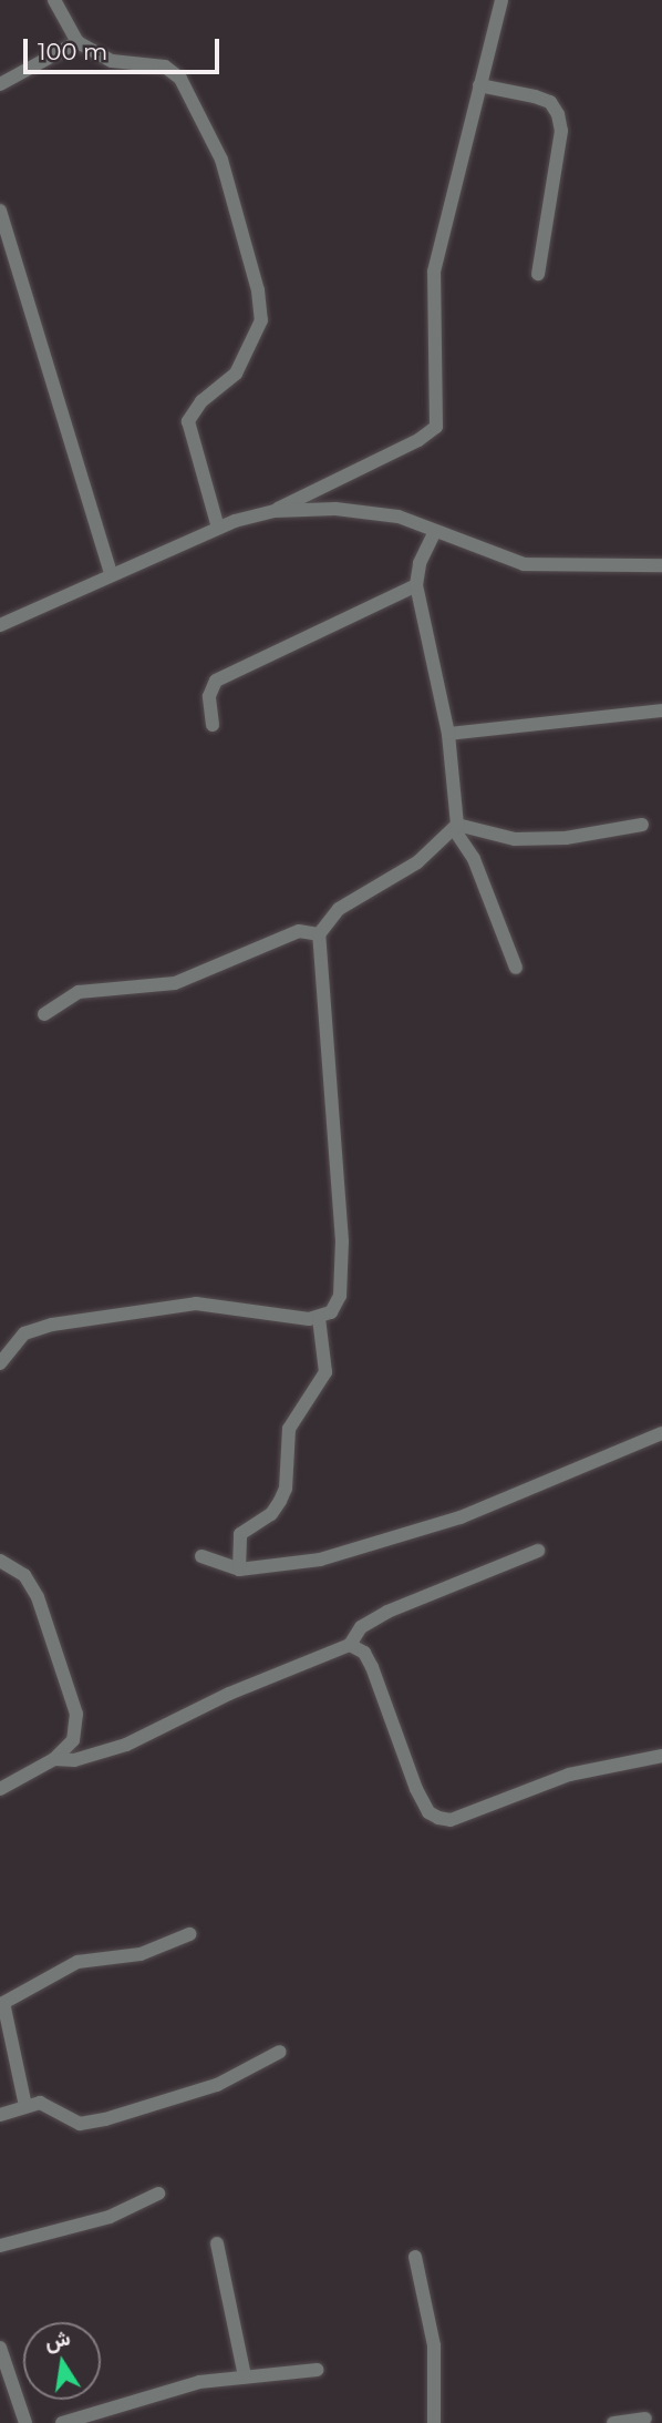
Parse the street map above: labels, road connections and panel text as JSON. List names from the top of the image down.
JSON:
{
  "scale_bar": "100 m",
  "north": "top"
}
